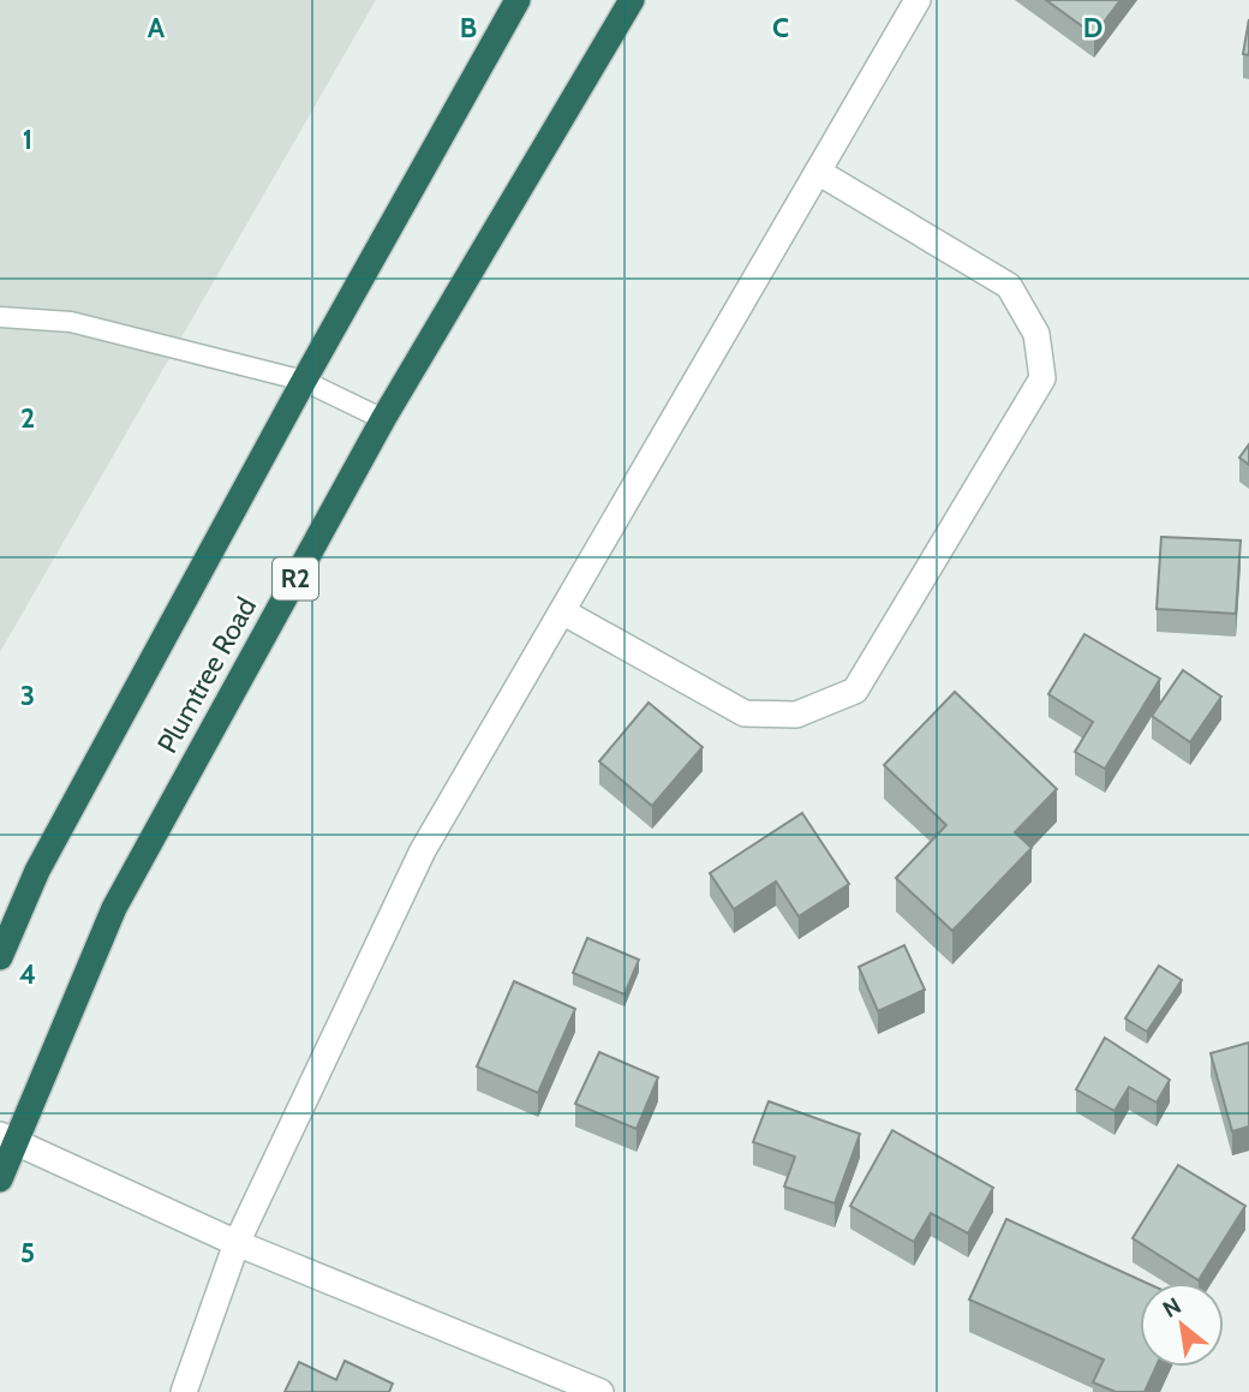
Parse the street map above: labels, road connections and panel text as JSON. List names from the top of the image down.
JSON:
{
  "streets": {
    "highway": ["R2", "Plumtree Road"]
  },
  "north": "top left",
  "grid": {
    "columns": [
      "A",
      "B",
      "C",
      "D"
    ],
    "rows": [
      "1",
      "2",
      "3",
      "4",
      "5"
    ]
  }
}
